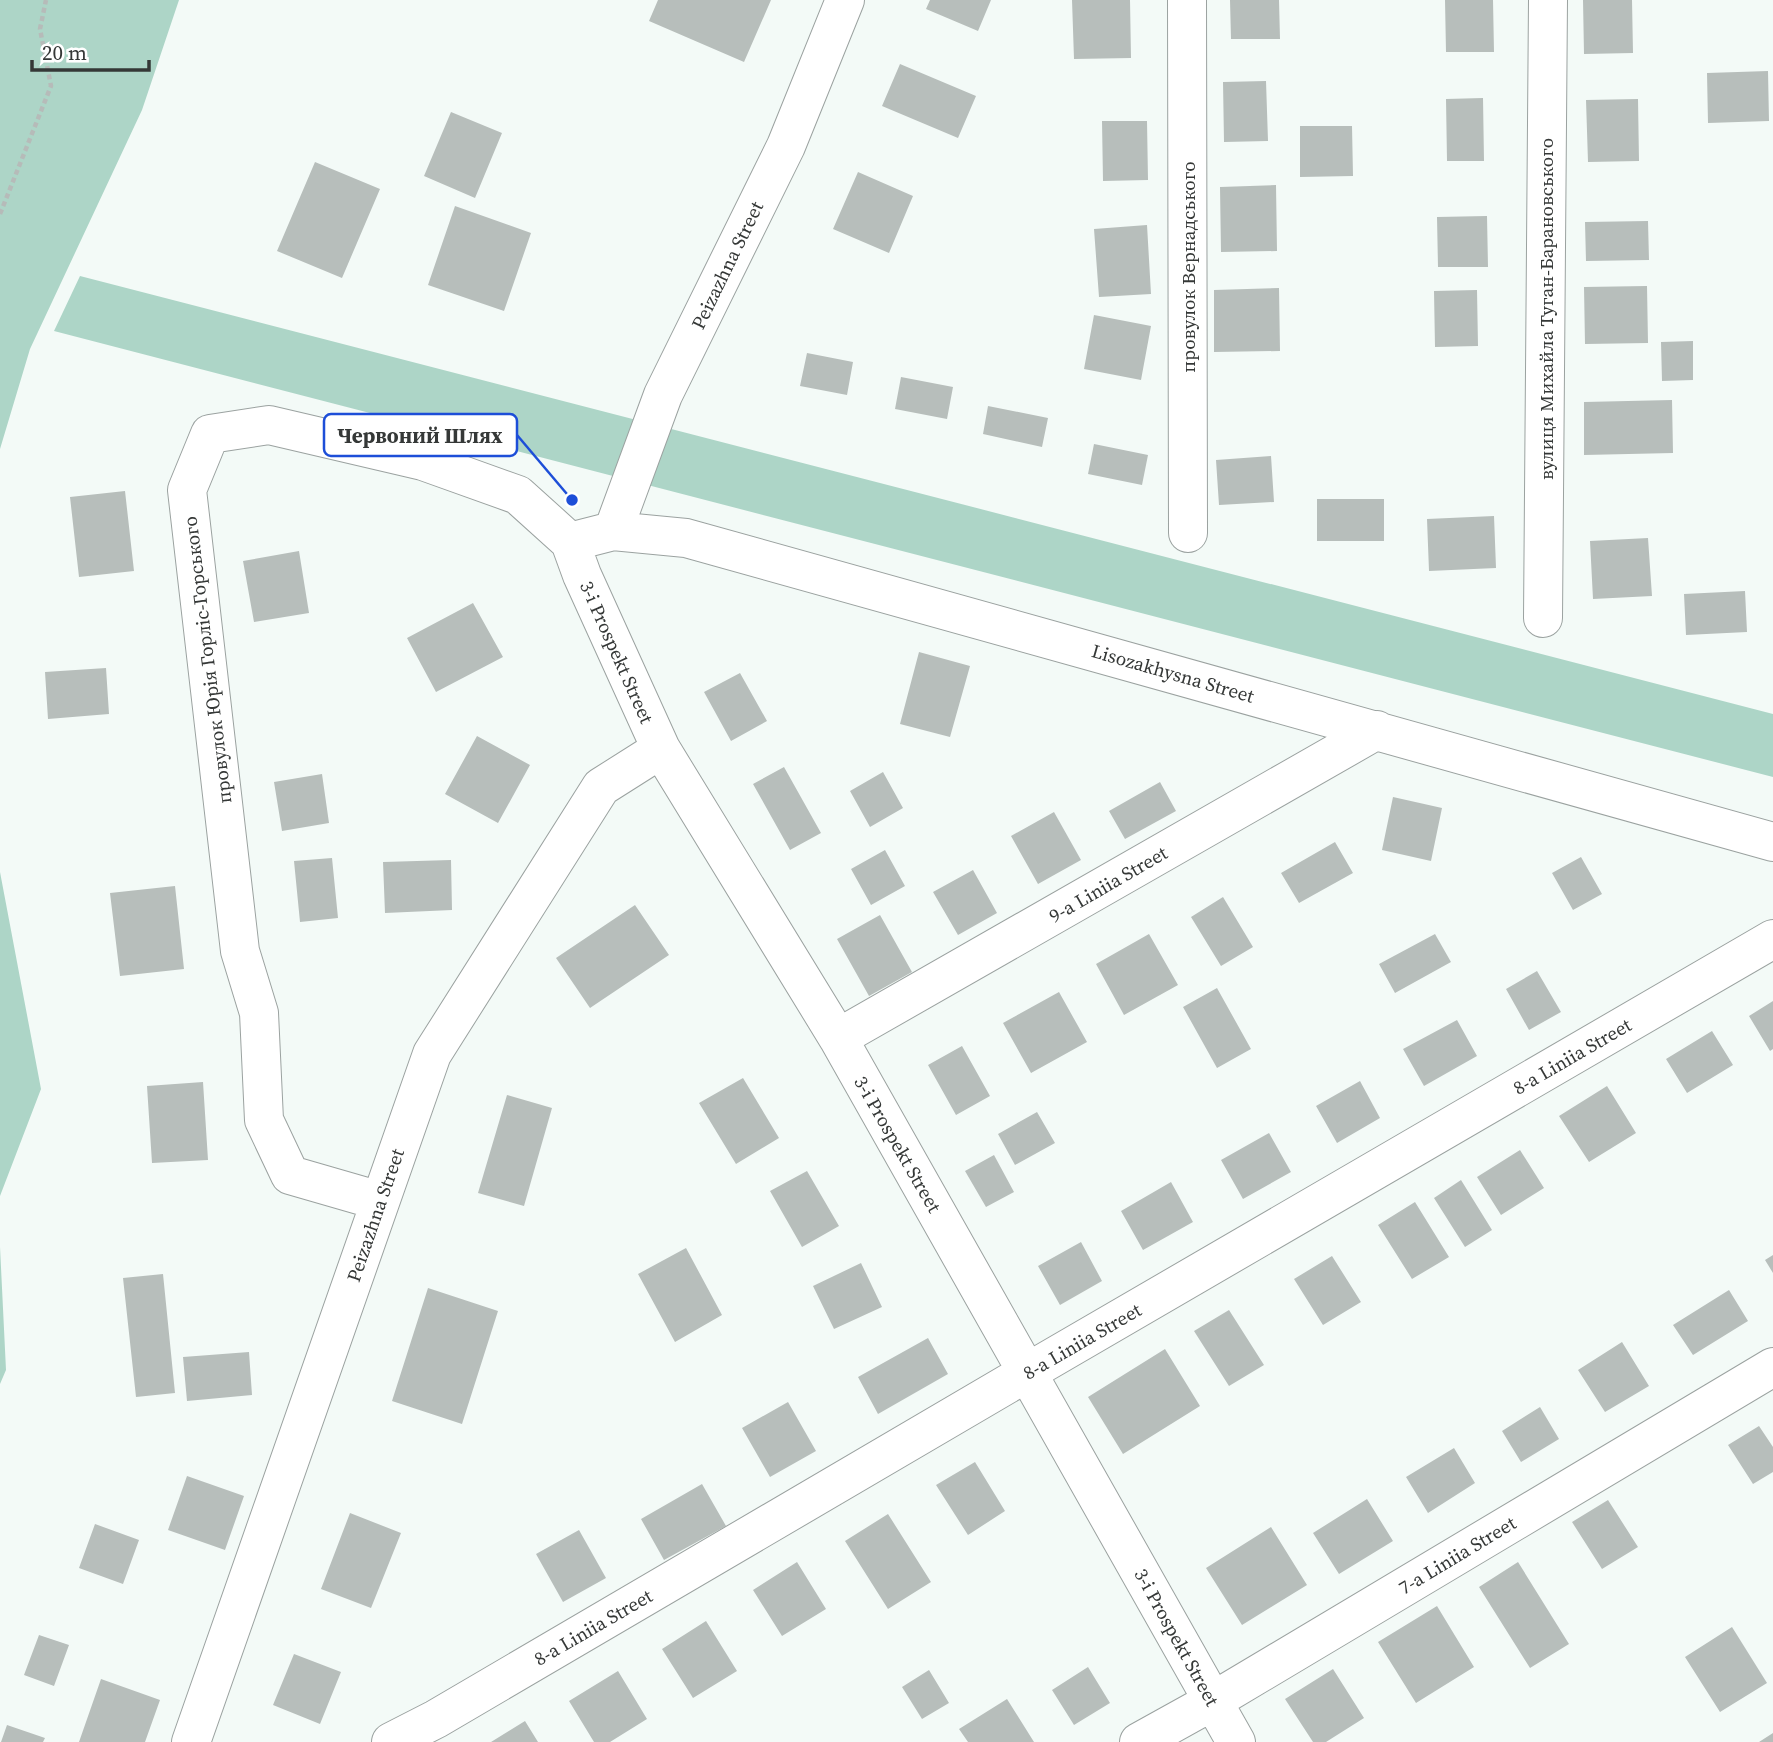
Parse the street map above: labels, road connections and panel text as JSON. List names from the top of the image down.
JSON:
{
  "streets": {
    "street": [
      "Peizazhna Street",
      "провулок Вернадського",
      "вулиця Михайла Туган-Барановського",
      "3-i Prospekt Street",
      "провулок Юрія Горліс-Горського",
      "Lisozakhysna Street",
      "9-a Liniia Street",
      "8-a Liniia Street",
      "7-a Liniia Street"
    ]
  },
  "crossings": [
    ["Peizazhna Street", "3-i Prospekt Street"],
    ["Peizazhna Street", "провулок Юрія Горліс-Горського"],
    ["Peizazhna Street", "Lisozakhysna Street"],
    ["3-i Prospekt Street", "провулок Юрія Горліс-Горського"],
    ["3-i Prospekt Street", "Lisozakhysna Street"],
    ["3-i Prospekt Street", "9-a Liniia Street"],
    ["3-i Prospekt Street", "8-a Liniia Street"],
    ["3-i Prospekt Street", "7-a Liniia Street"],
    ["провулок Юрія Горліс-Горського", "Lisozakhysna Street"],
    ["Lisozakhysna Street", "9-a Liniia Street"]
  ],
  "places": ["Червоний Шлях"],
  "scale_bar": "20 m"
}
